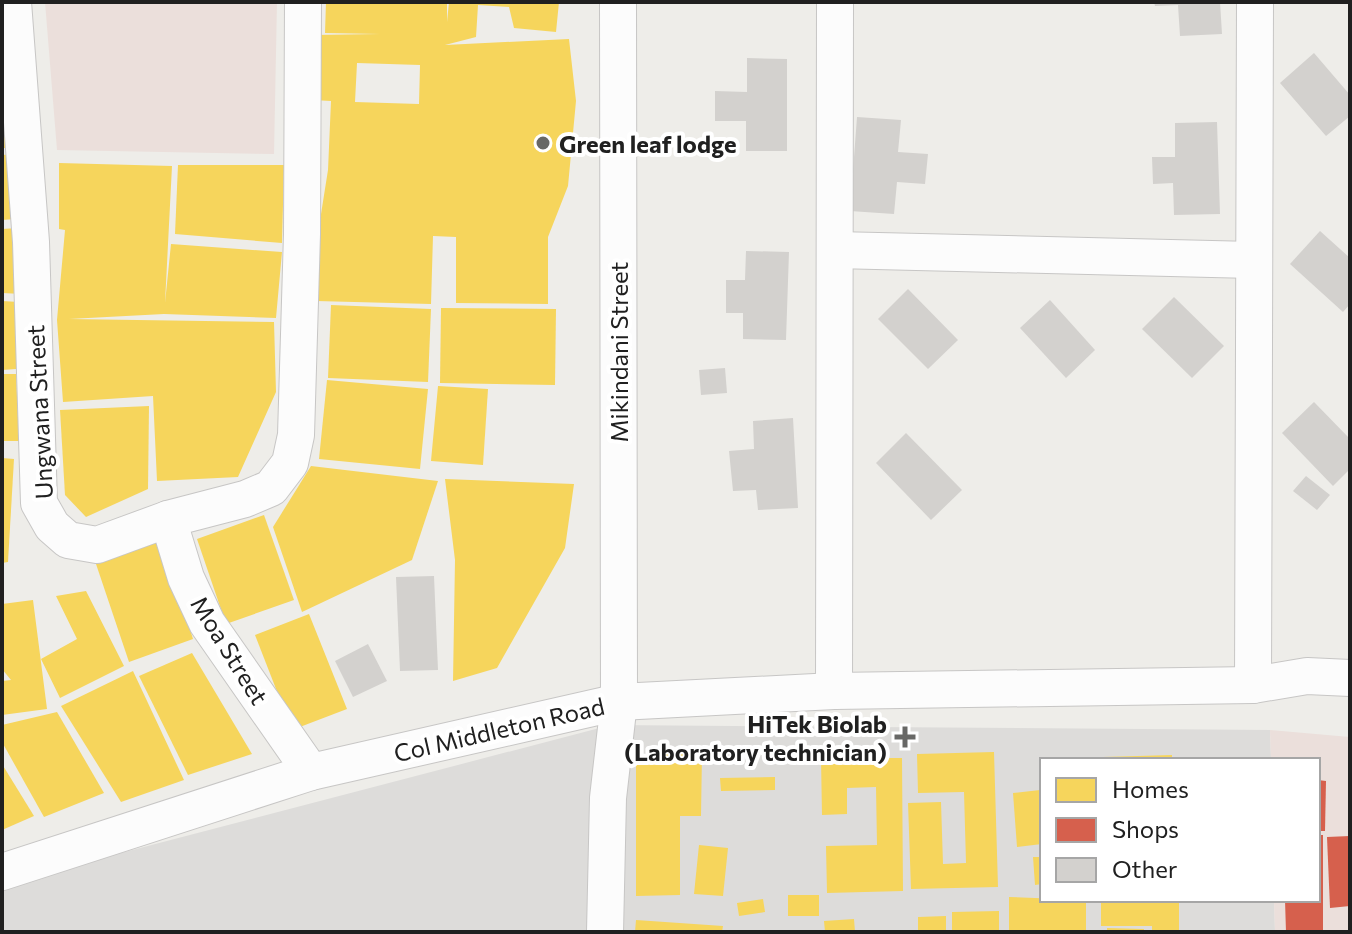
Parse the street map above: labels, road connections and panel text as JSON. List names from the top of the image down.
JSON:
{
  "streets": {
    "street": [
      "Mikindani Street",
      "Ungwana Street",
      "Moa Street",
      "Col Middleton Road"
    ]
  },
  "crossings": [
    ["Mikindani Street", "Col Middleton Road"],
    ["Ungwana Street", "Moa Street"],
    ["Moa Street", "Col Middleton Road"]
  ],
  "places": {
    "other": ["Green leaf lodge"],
    "health": ["HiTek Biolab (Laboratory technician)"]
  },
  "legend": ["Homes", "Shops", "Other"]
}
